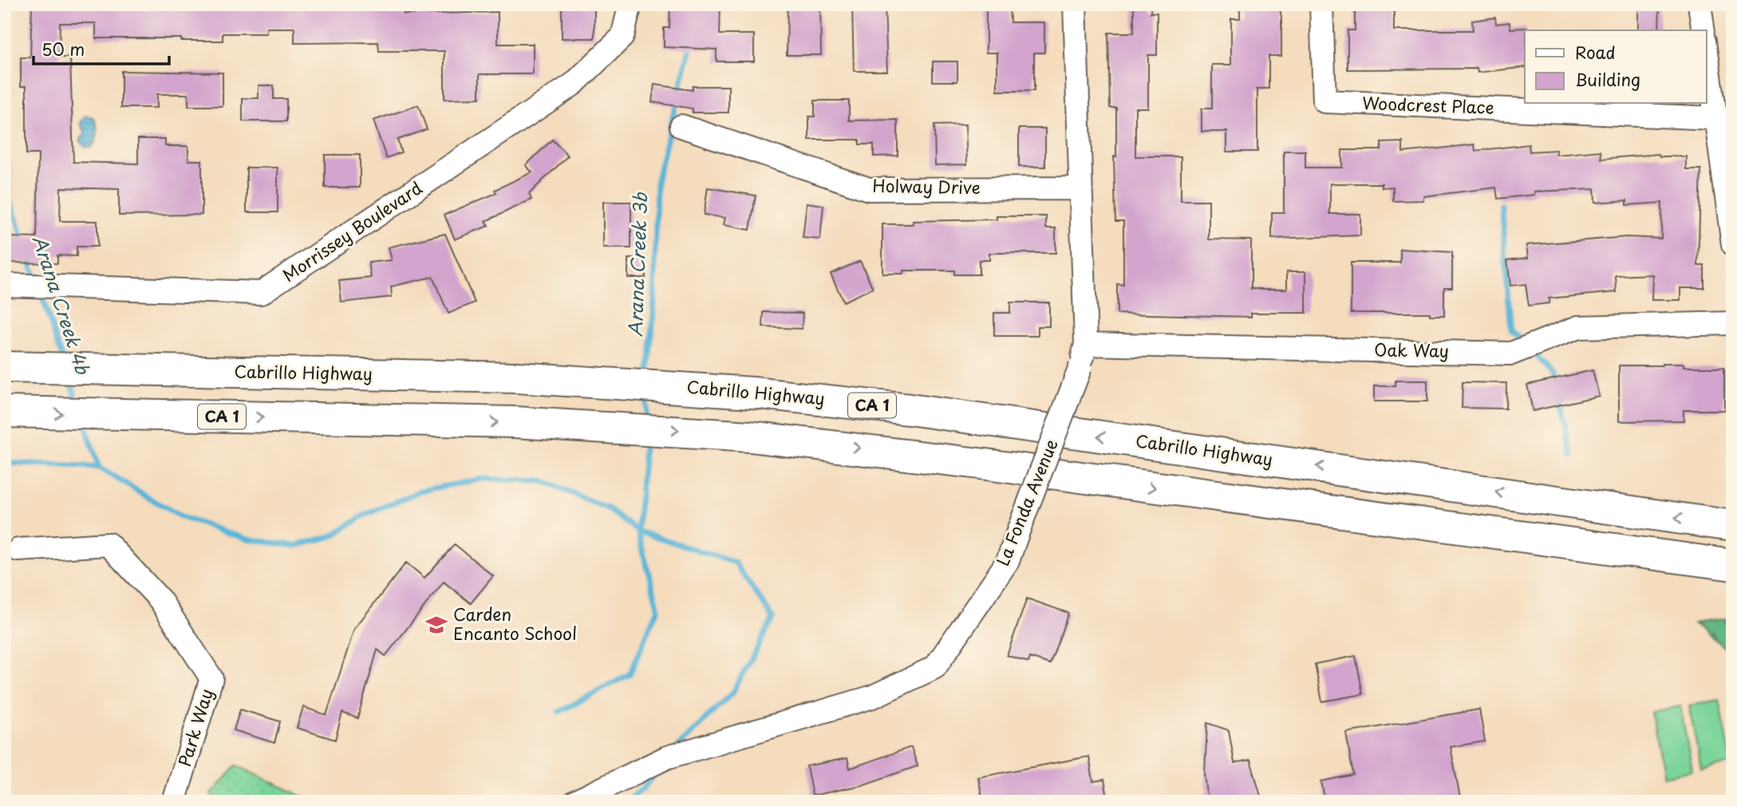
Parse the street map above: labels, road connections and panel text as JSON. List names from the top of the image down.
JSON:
{
  "streets": {
    "highway": ["Cabrillo Highway", "CA 1"],
    "street": [
      "Woodcrest Place",
      "Holway Drive",
      "Morrissey Boulevard",
      "Oak Way",
      "La Fonda Avenue",
      "Park Way"
    ]
  },
  "crossings": [
    ["Holway Drive", "La Fonda Avenue"],
    ["Oak Way", "La Fonda Avenue"]
  ],
  "water": ["Arana Creek 3b", "Arana Creek 4b"],
  "places": {
    "school or university": ["Carden Encanto School"]
  },
  "legend": ["Road", "Building"],
  "scale_bar": "50 m"
}
